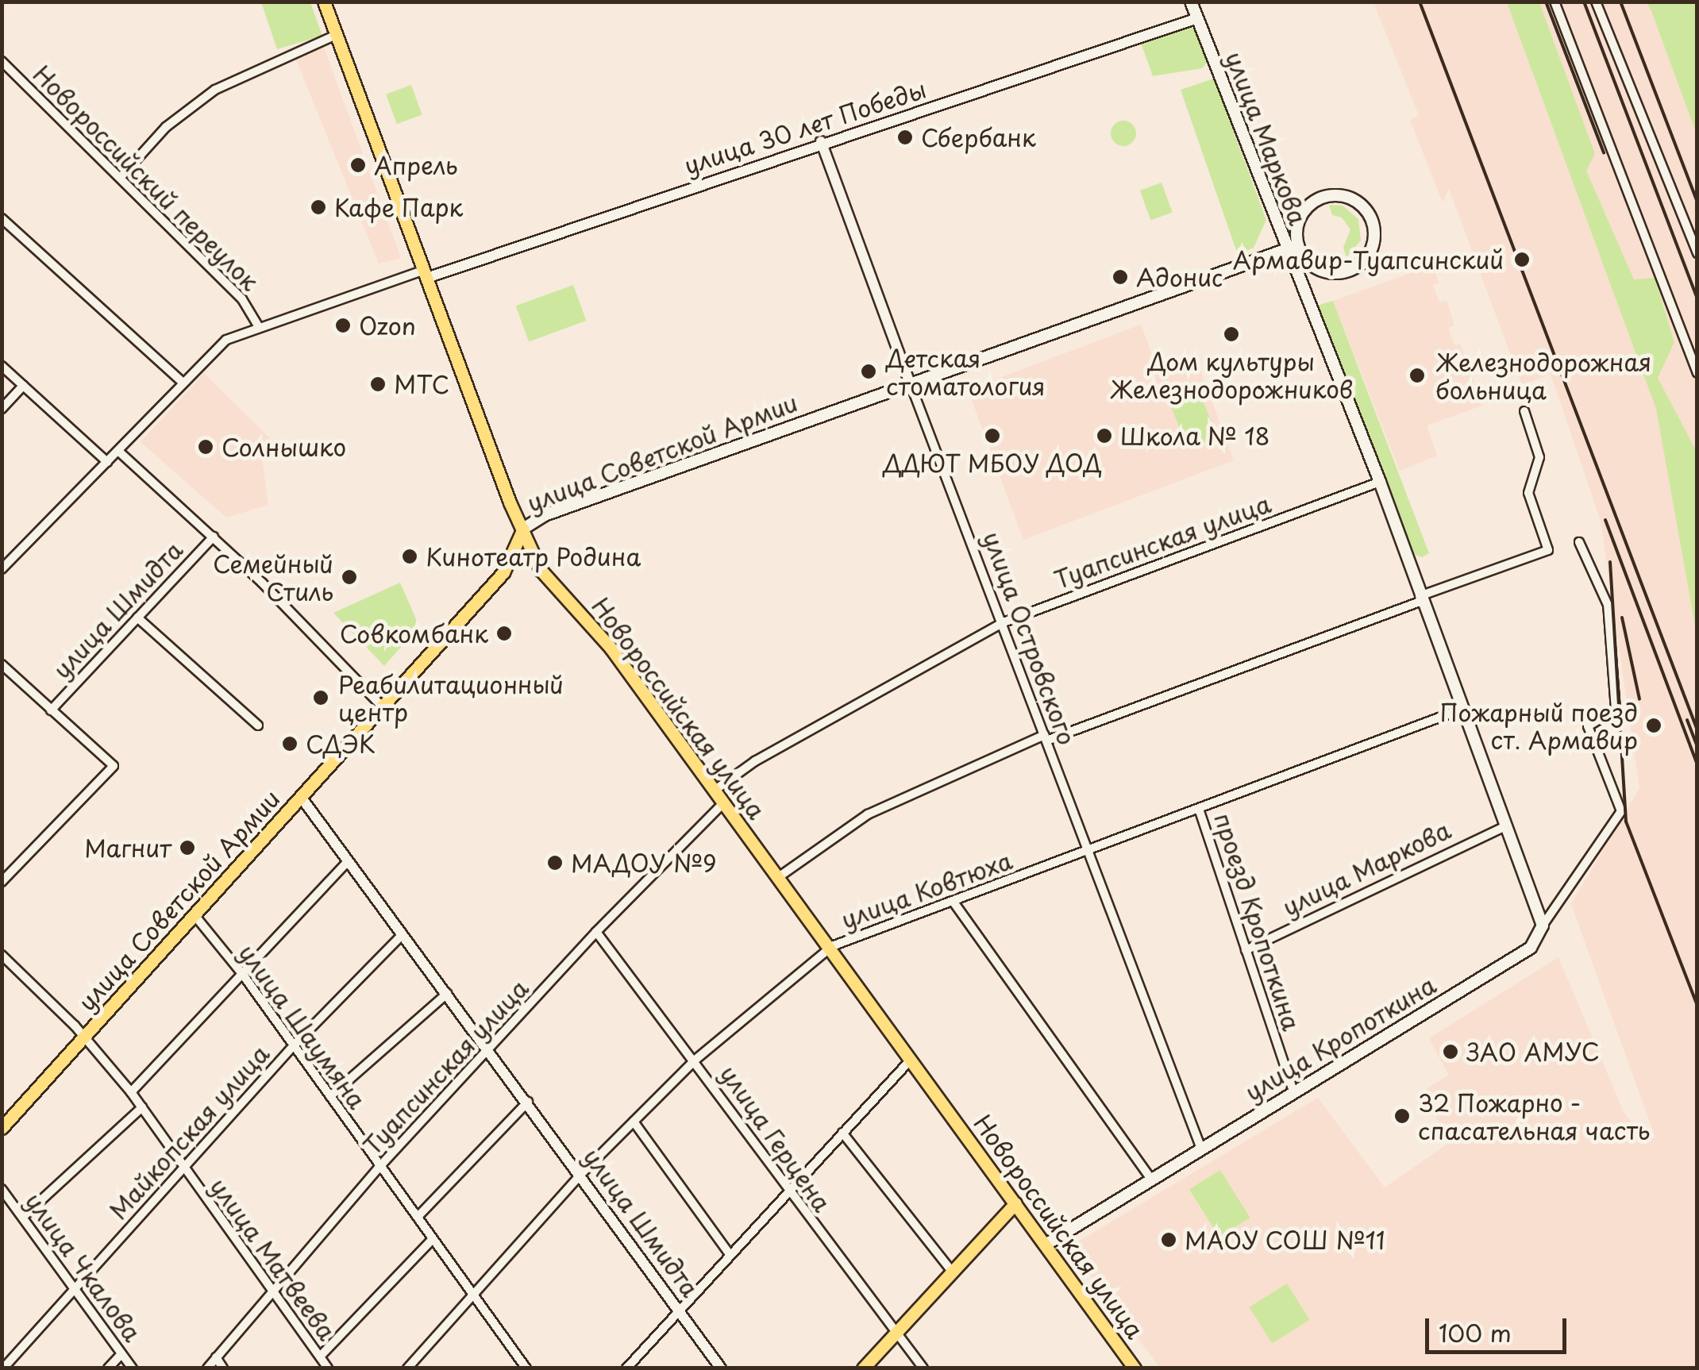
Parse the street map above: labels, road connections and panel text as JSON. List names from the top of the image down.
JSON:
{
  "streets": {
    "main road": [
      "улица Маркова",
      "улица Советской Армии",
      "Новороссийская улица",
      "улица Кропоткина"
    ],
    "street": [
      "улица 30 лет Победы",
      "Новороссийский переулок",
      "Туапсинская улица",
      "улица Шмидта",
      "улица Островского",
      "улица Ковтюха",
      "проезд Кропоткина",
      "улица Шаумяна",
      "Майкопская улица",
      "улица Герцена",
      "улица Матвеева",
      "улица Чкалова"
    ]
  },
  "crossings": [
    ["улица 30 лет Победы", "улица Маркова"],
    ["улица 30 лет Победы", "Новороссийский переулок"],
    ["улица 30 лет Победы", "улица Шмидта"],
    ["улица 30 лет Победы", "улица Островского"],
    ["улица 30 лет Победы", "Новороссийская улица"],
    ["улица Маркова", "улица Советской Армии"],
    ["улица Маркова", "Туапсинская улица"],
    ["улица Маркова", "улица Ковтюха"],
    ["улица Маркова", "проезд Кропоткина"],
    ["улица Маркова", "улица Кропоткина"],
    ["улица Советской Армии", "улица Шмидта"],
    ["улица Советской Армии", "улица Островского"],
    ["улица Советской Армии", "Новороссийская улица"],
    ["улица Советской Армии", "улица Шаумяна"],
    ["улица Советской Армии", "улица Матвеева"],
    ["Туапсинская улица", "улица Шмидта"],
    ["Туапсинская улица", "улица Островского"],
    ["Туапсинская улица", "Новороссийская улица"],
    ["Туапсинская улица", "улица Шаумяна"],
    ["Туапсинская улица", "улица Герцена"],
    ["Туапсинская улица", "улица Матвеева"],
    ["улица Шмидта", "улица Ковтюха"],
    ["улица Шмидта", "Майкопская улица"],
    ["улица Островского", "улица Ковтюха"],
    ["улица Островского", "улица Кропоткина"],
    ["Новороссийская улица", "улица Ковтюха"],
    ["Новороссийская улица", "улица Кропоткина"],
    ["улица Ковтюха", "проезд Кропоткина"],
    ["улица Ковтюха", "улица Шаумяна"],
    ["улица Ковтюха", "улица Герцена"],
    ["проезд Кропоткина", "улица Кропоткина"],
    ["улица Шаумяна", "Майкопская улица"],
    ["Майкопская улица", "улица Матвеева"],
    ["Майкопская улица", "улица Чкалова"]
  ],
  "places": [
    "Сбербанк",
    "Апрель",
    "Кафе Парк",
    "Армавир-Туапсинский",
    "Адонис",
    "Ozon",
    "Дом культуры Железнодорожников",
    "Детская стоматология",
    "Железнодорожная больница",
    "МТС",
    "ДДЮТ МБОУ ДОД",
    "Школа № 18",
    "Солнышко",
    "Кинотеатр Родина",
    "Семейный Стиль",
    "Совкомбанк",
    "Реабилитационный центр",
    "Пожарный поезд ст. Армавир",
    "СДЭК",
    "Магнит",
    "МАДОУ №9",
    "ЗАО АМУС",
    "32 Пожарно - спасательная часть",
    "МАОУ СОШ №11"
  ],
  "scale_bar": "100 m"
}
